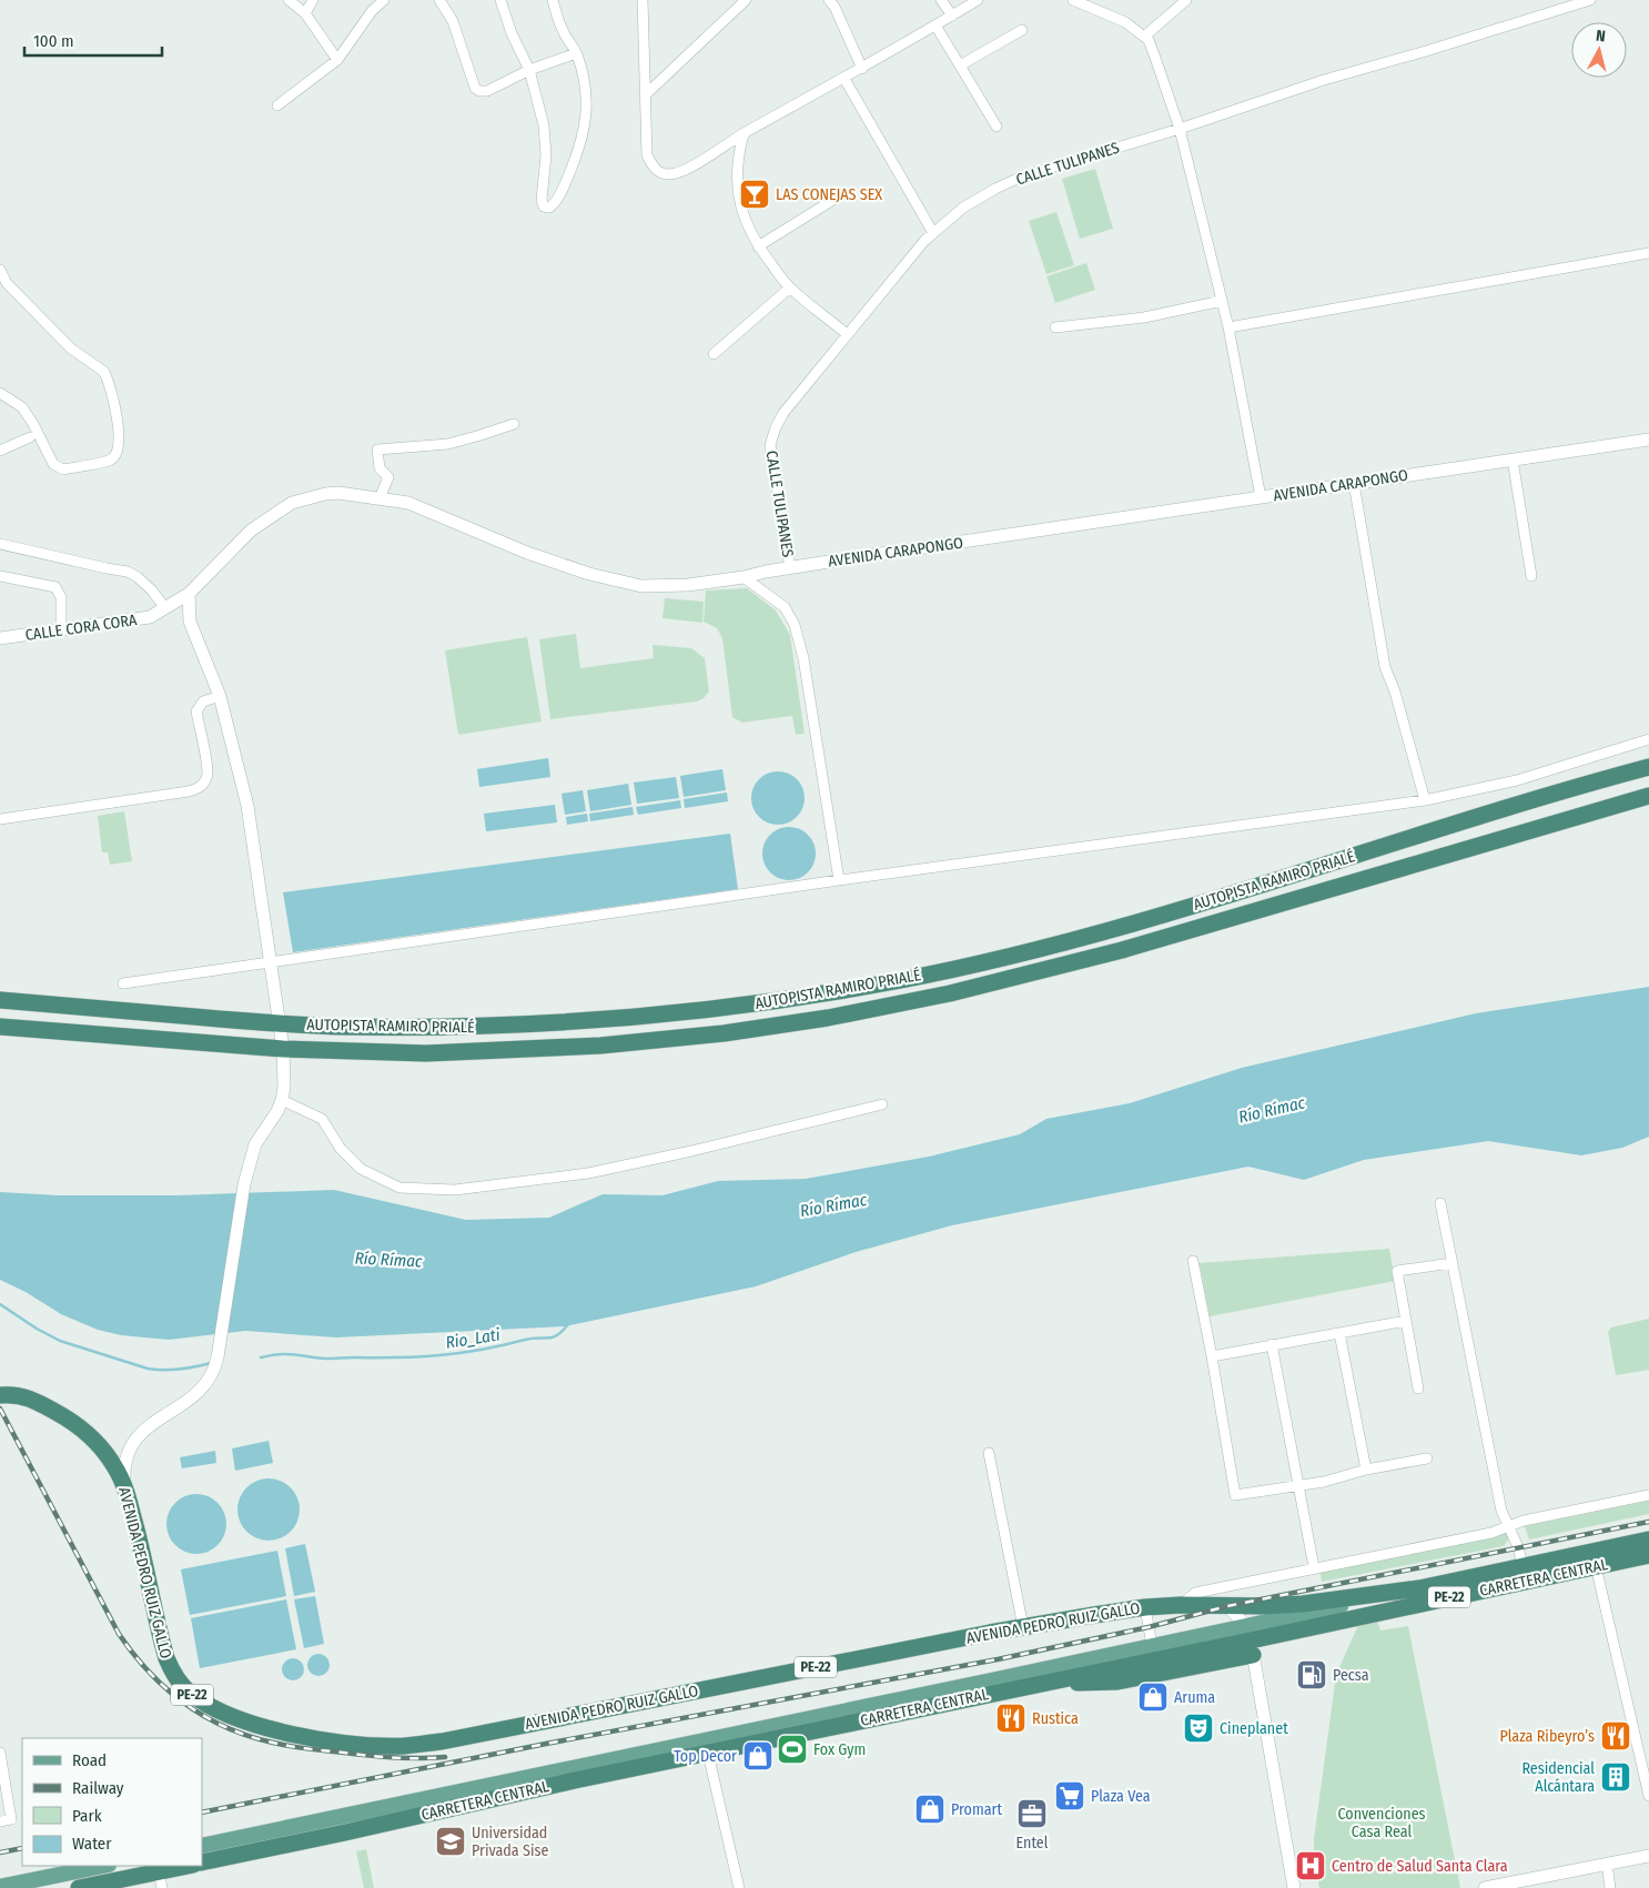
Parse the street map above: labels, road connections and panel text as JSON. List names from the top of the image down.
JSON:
{
  "streets": {
    "highway": [
      "AUTOPISTA RAMIRO PRIALÉ",
      "AVENIDA PEDRO RUIZ GALLO",
      "CARRETERA CENTRAL",
      "PE-22"
    ],
    "street": ["CALLE TULIPANES", "AVENIDA CARAPONGO", "CALLE CORA CORA"]
  },
  "crossings": [
    ["CALLE TULIPANES", "AVENIDA CARAPONGO"],
    ["AVENIDA CARAPONGO", "CALLE CORA CORA"],
    ["AVENIDA PEDRO RUIZ GALLO", "CARRETERA CENTRAL"]
  ],
  "water": ["Río Rímac", "Rio_Lati"],
  "parks": ["Convenciones Casa Real"],
  "places": {
    "bar": ["LAS CONEJAS SEX"],
    "fuel station": ["Pecsa"],
    "shop": ["Aruma", "Top Decor", "Promart"],
    "restaurant": ["Rustica", "Plaza Ribeyro’s"],
    "theatre": ["Cineplanet"],
    "sports": ["Fox Gym"],
    "building": ["Residencial Alcántara"],
    "supermarket": ["Plaza Vea"],
    "office": ["Entel"],
    "school or university": ["Universidad Privada Sise"],
    "hospital": ["Centro de Salud Santa Clara"]
  },
  "legend": [
    "Road",
    "Railway",
    "Park",
    "Water"
  ],
  "scale_bar": "100 m",
  "north": "top"
}
